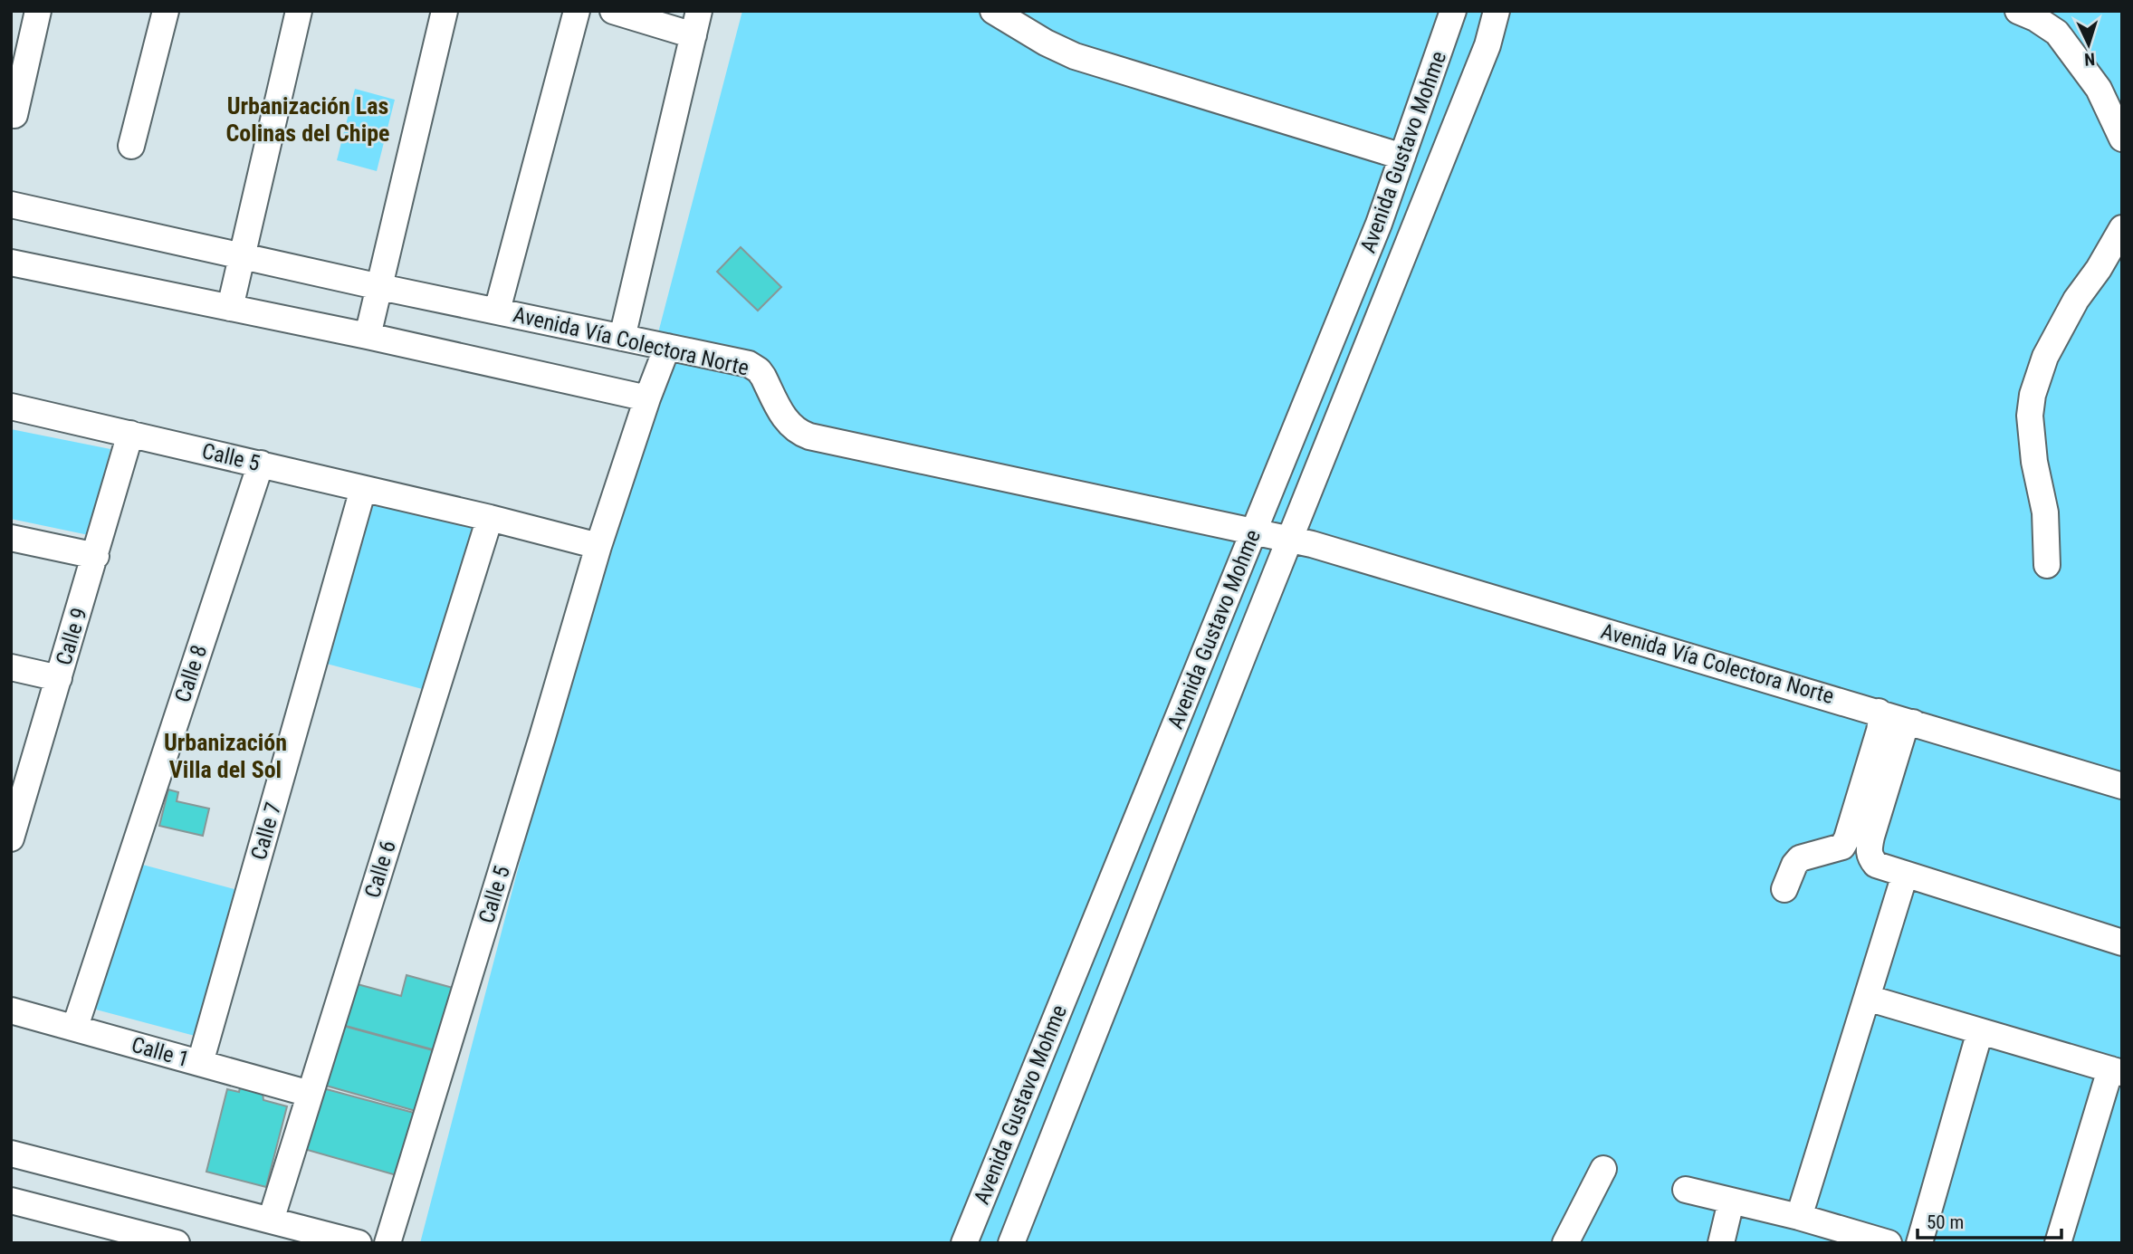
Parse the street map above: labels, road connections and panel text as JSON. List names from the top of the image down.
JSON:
{
  "streets": {
    "street": [
      "Avenida Gustavo Mohme",
      "Avenida Vía Colectora Norte",
      "Calle 5",
      "Calle 9",
      "Calle 8",
      "Calle 7",
      "Calle 6",
      "Calle 1"
    ]
  },
  "crossings": [
    ["Avenida Gustavo Mohme", "Avenida Vía Colectora Norte"],
    ["Avenida Vía Colectora Norte", "Calle 5"],
    ["Calle 5", "Calle 9"],
    ["Calle 5", "Calle 8"],
    ["Calle 5", "Calle 7"],
    ["Calle 5", "Calle 6"],
    ["Calle 8", "Calle 1"],
    ["Calle 7", "Calle 1"],
    ["Calle 6", "Calle 1"]
  ],
  "districts": ["Urbanización Las Colinas del Chipe", "Urbanización Villa del Sol"],
  "scale_bar": "50 m",
  "north": "bottom"
}
